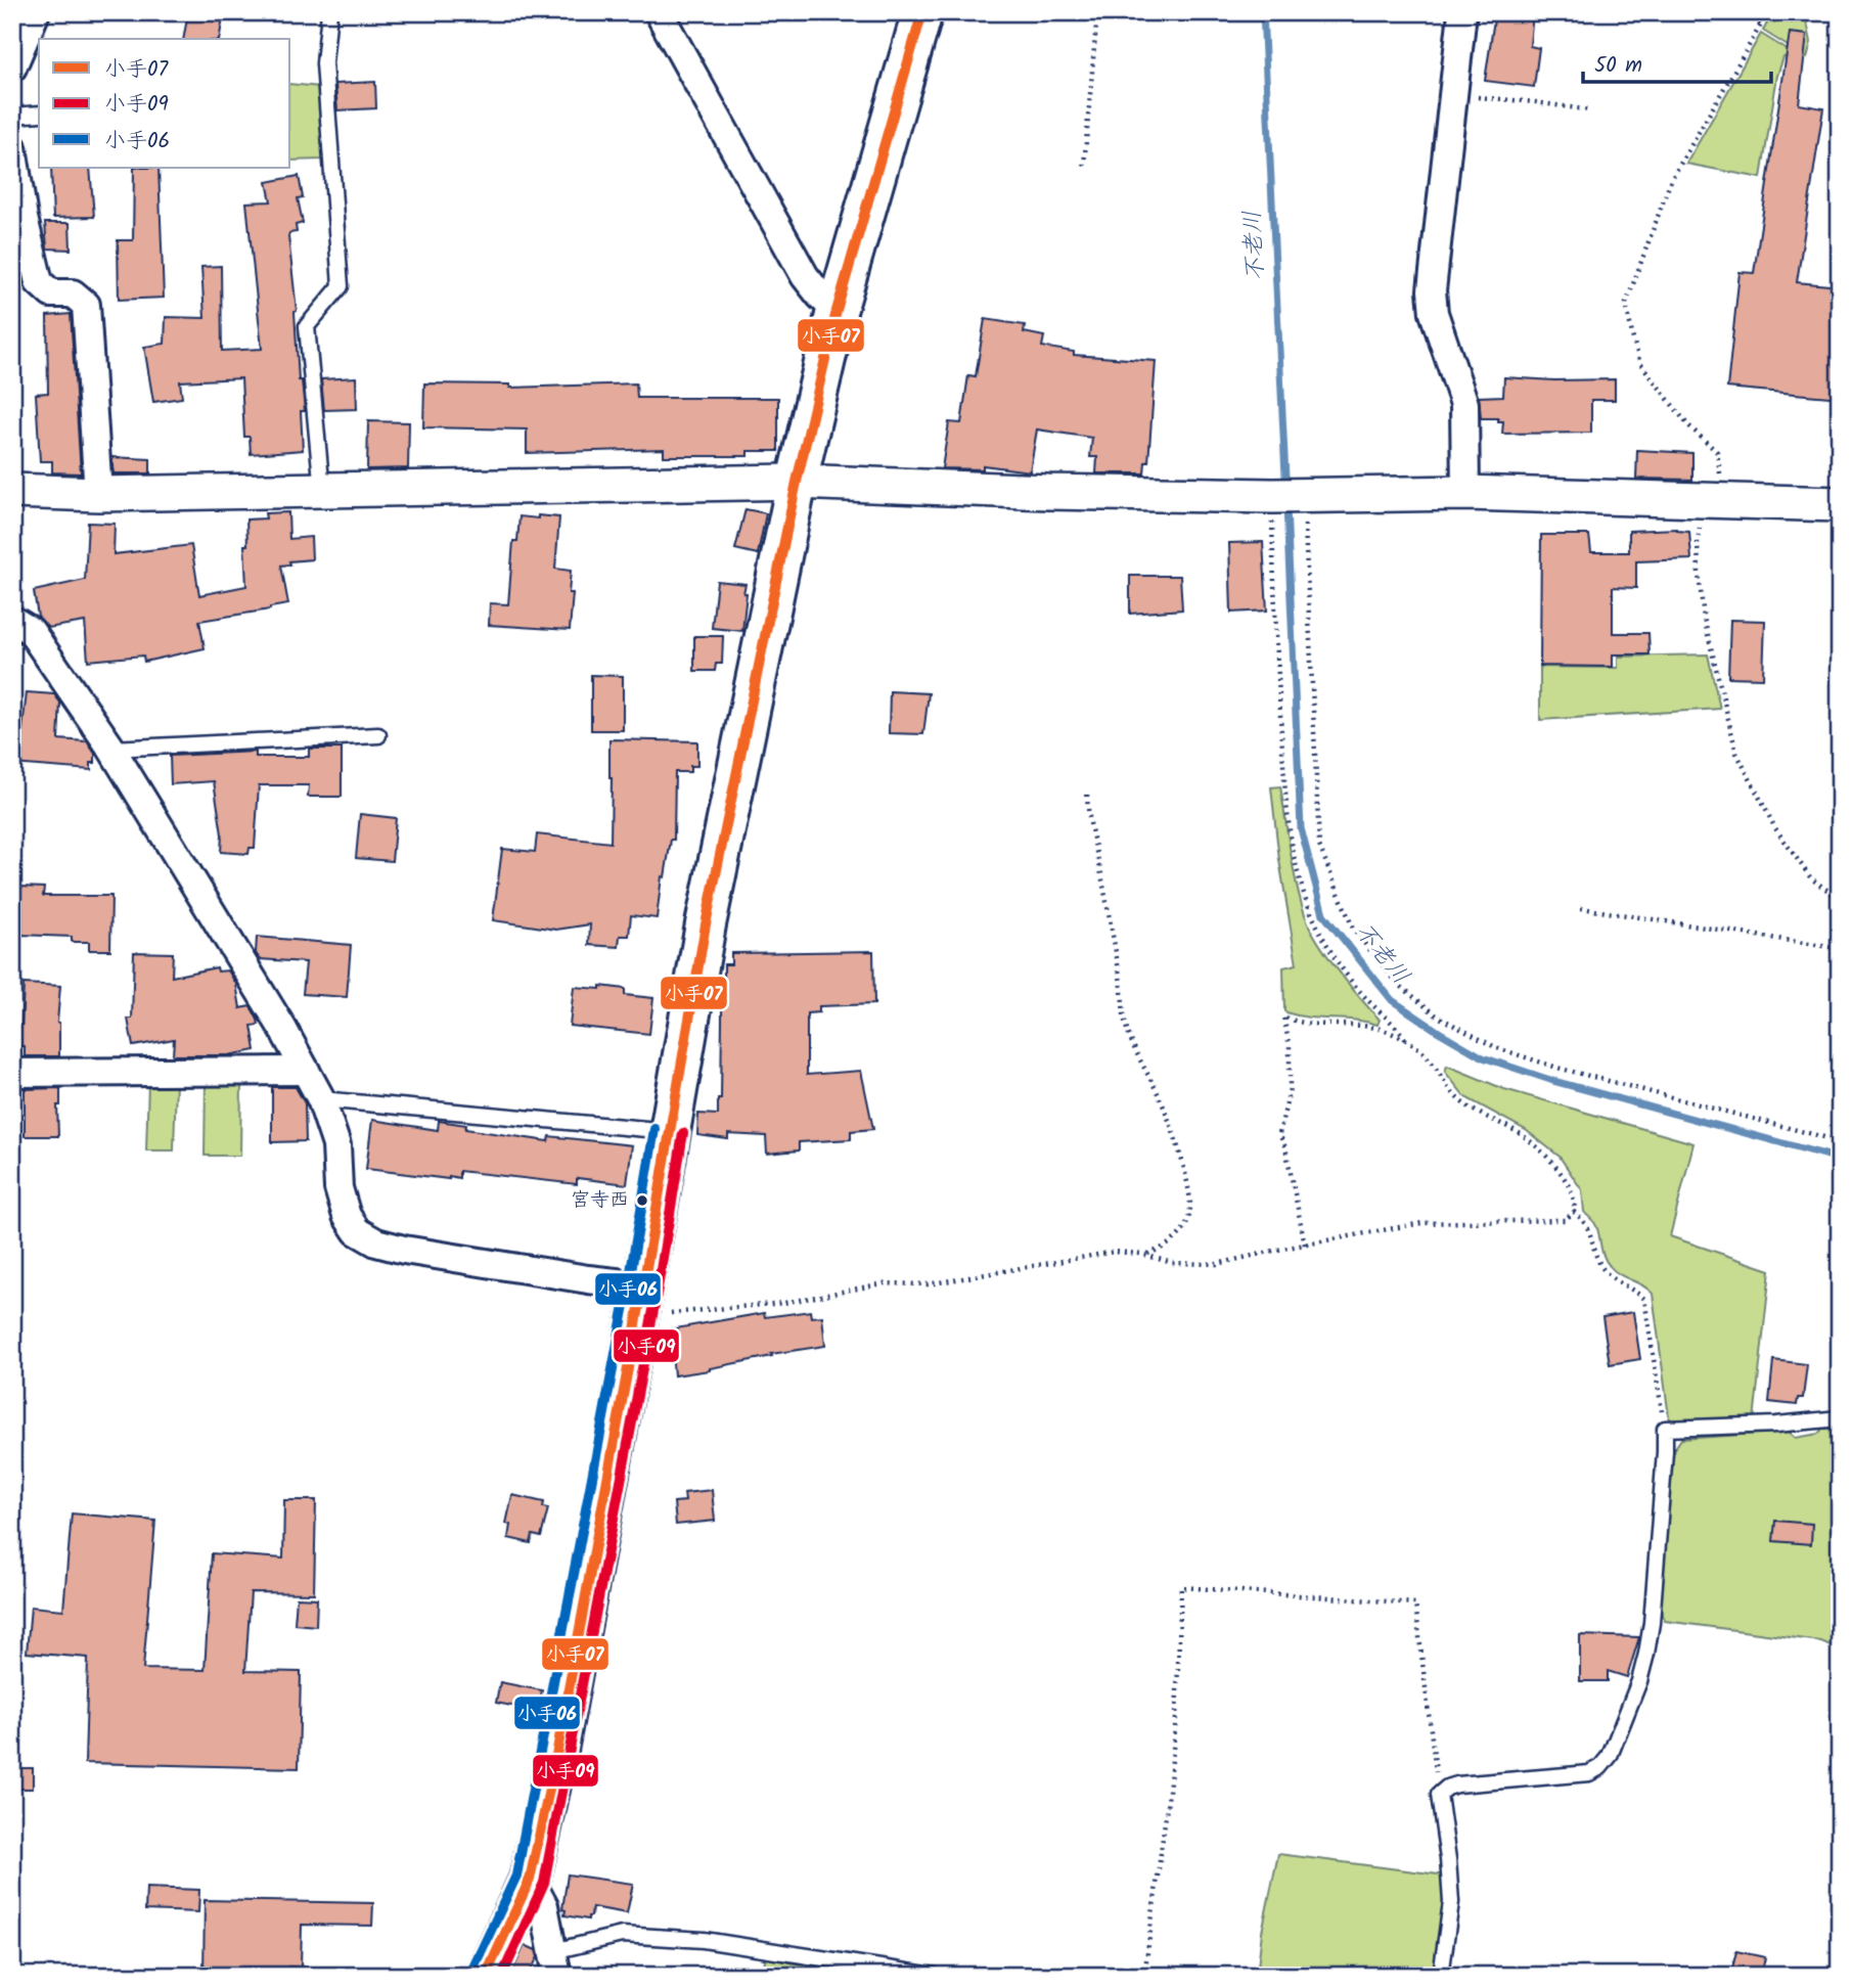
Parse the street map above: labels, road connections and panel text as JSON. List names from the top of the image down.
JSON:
{
  "water": ["不老川"],
  "places": ["宮寺西"],
  "lines": ["transit line 小手07", "transit line 小手06", "transit line 小手09"],
  "legend": ["小手07", "小手09", "小手06"],
  "scale_bar": "50 m"
}
